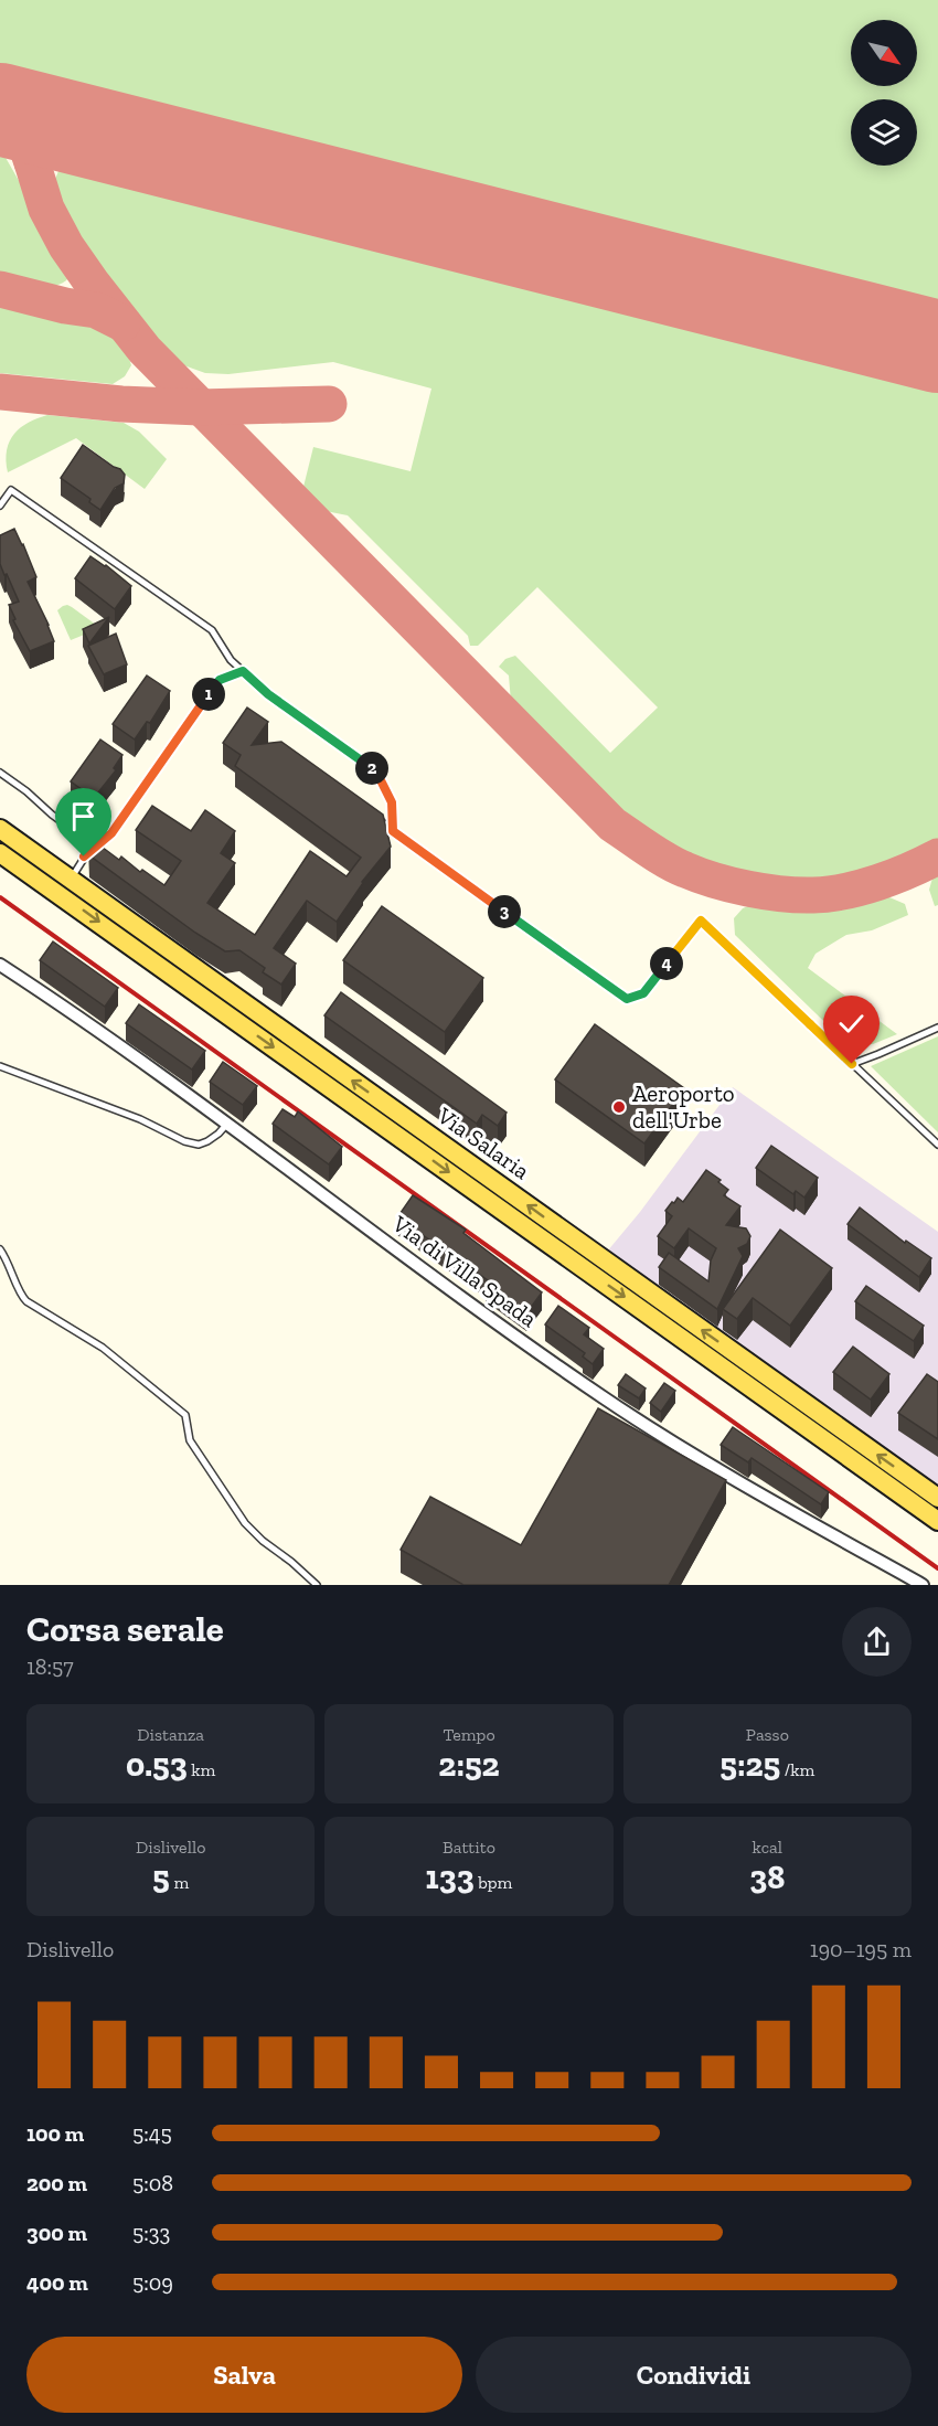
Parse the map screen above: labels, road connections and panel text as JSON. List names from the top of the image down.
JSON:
{
  "streets": {
    "main road": ["Via Salaria"],
    "street": ["Via di Villa Spada"]
  },
  "places": ["Aeroporto dell'Urbe"],
  "north": "bottom right",
  "page": {
    "pins": [
      "1",
      "2",
      "3",
      "4"
    ],
    "heading": ["Corsa serale", "18:57"],
    "stats": [
      ["Distanza", "0.53 km"],
      ["Tempo", "2:52"],
      ["Passo", "5:25 /km"],
      ["Dislivello", "5 m"],
      ["Battito", "133 bpm"],
      ["kcal", "38"]
    ],
    "chart": ["Dislivello", "190–195 m"],
    "list": [
      {
        "name": "100 m",
        "note": "5:45"
      },
      {
        "name": "200 m",
        "note": "5:08"
      },
      {
        "name": "300 m",
        "note": "5:33"
      },
      {
        "name": "400 m",
        "note": "5:09"
      }
    ],
    "buttons": ["Salva", "Condividi"]
  }
}
